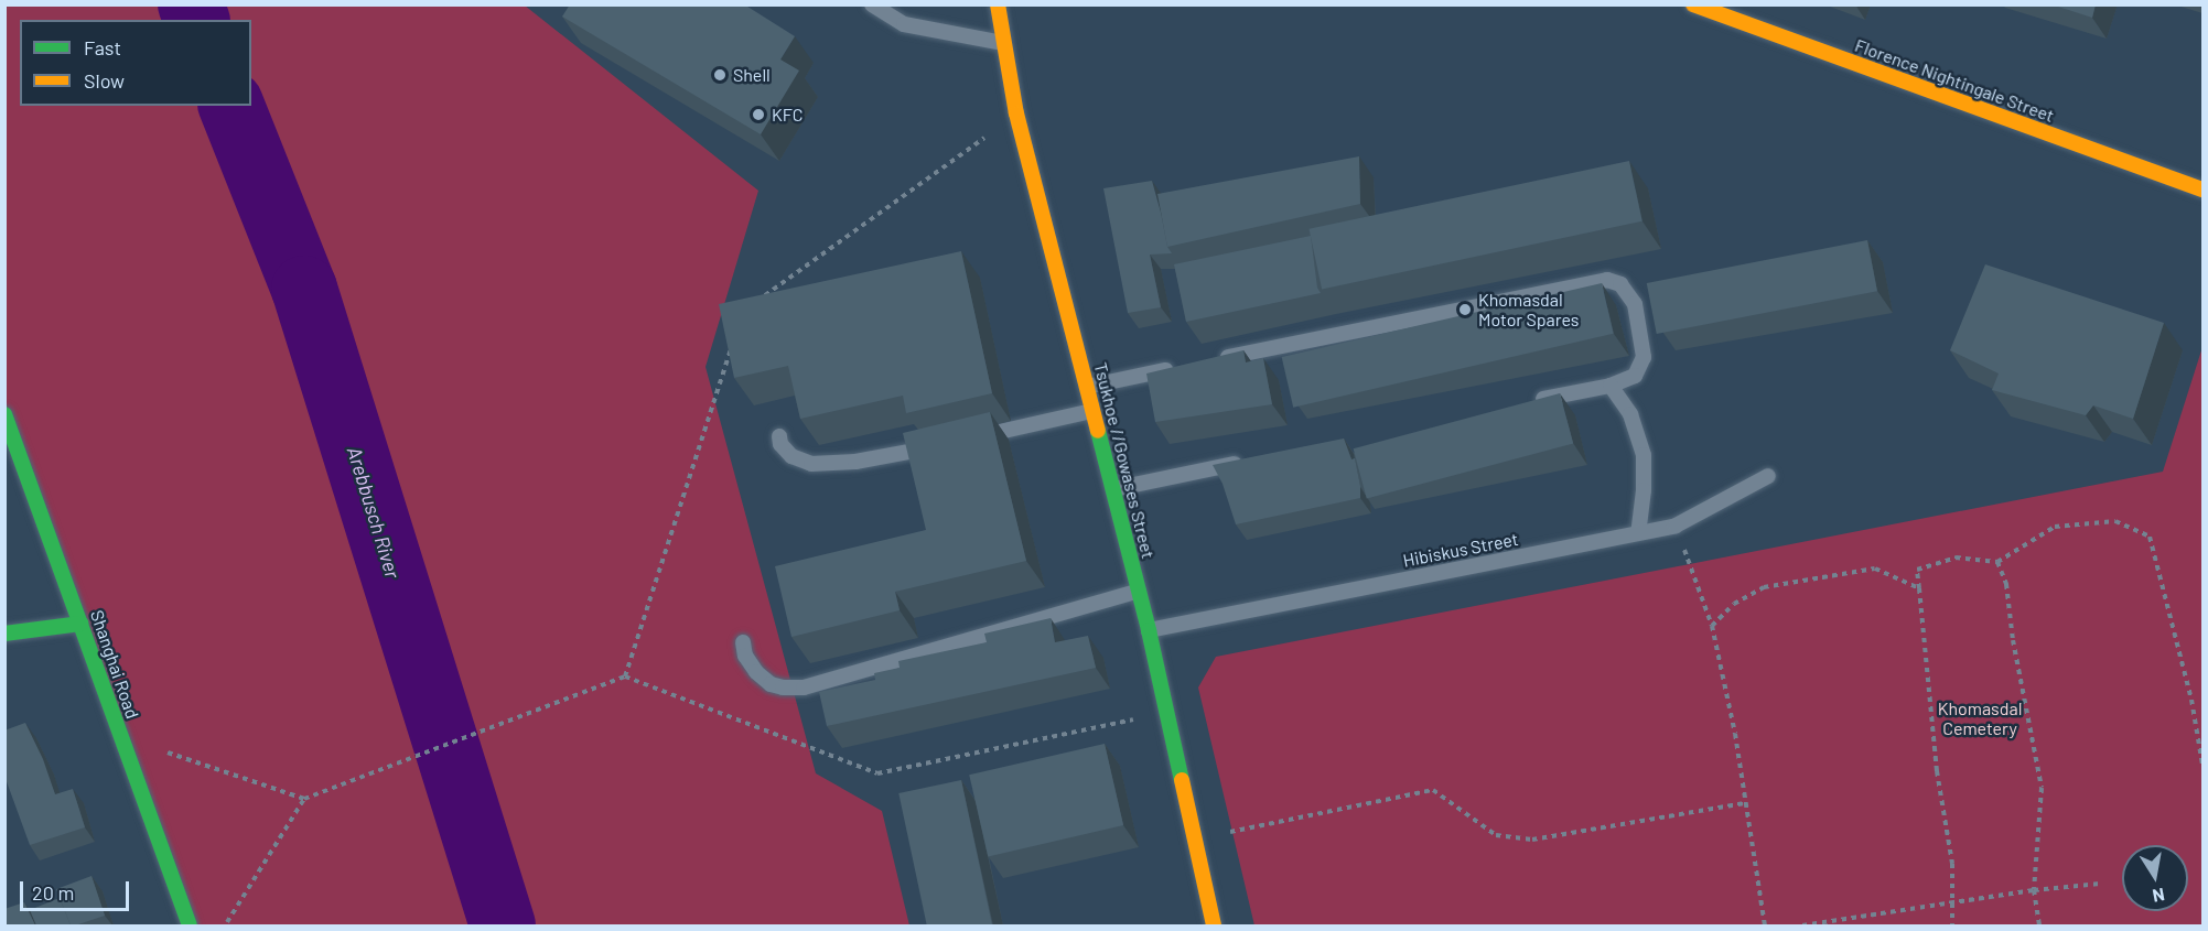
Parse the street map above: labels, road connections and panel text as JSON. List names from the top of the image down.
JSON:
{
  "streets": {
    "street": ["Florence Nightingale Street", "Tsukhoe //Gowases Street", "Shanghai Road"],
    "lane": ["Hibiskus Street"]
  },
  "crossings": [
    ["Tsukhoe //Gowases Street", "Hibiskus Street"]
  ],
  "water": ["Arebbusch River"],
  "parks": ["Khomasdal Cemetery"],
  "places": ["Shell", "KFC", "Khomasdal Motor Spares"],
  "legend": ["Fast", "Slow"],
  "scale_bar": "20 m",
  "north": "bottom"
}
